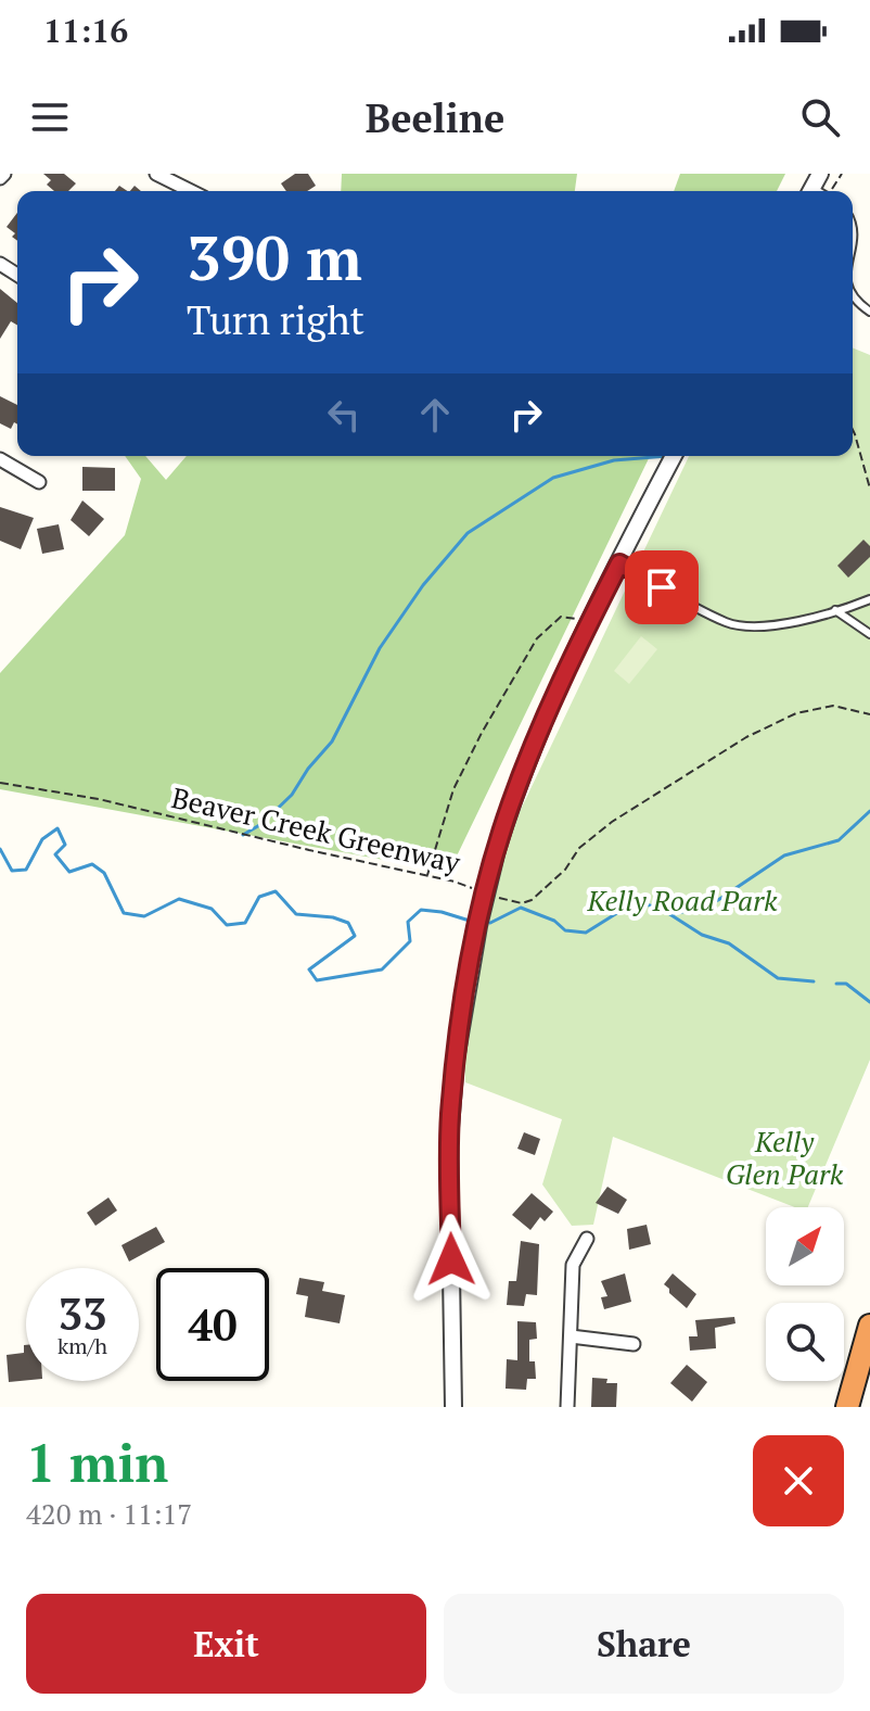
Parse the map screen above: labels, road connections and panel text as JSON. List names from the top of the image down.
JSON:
{
  "streets": {
    "path": ["Beaver Creek Greenway"]
  },
  "parks": ["Kelly Road Park", "Kelly Glen Park"],
  "north": "top right",
  "page": {
    "status": "11:16",
    "header": "Beeline",
    "turn": ["390 m", "Turn right"],
    "speed": "33 km/h",
    "limit": "40",
    "heading": ["1 min", "420 m · 11:17"],
    "buttons": ["Exit", "Share"]
  }
}
